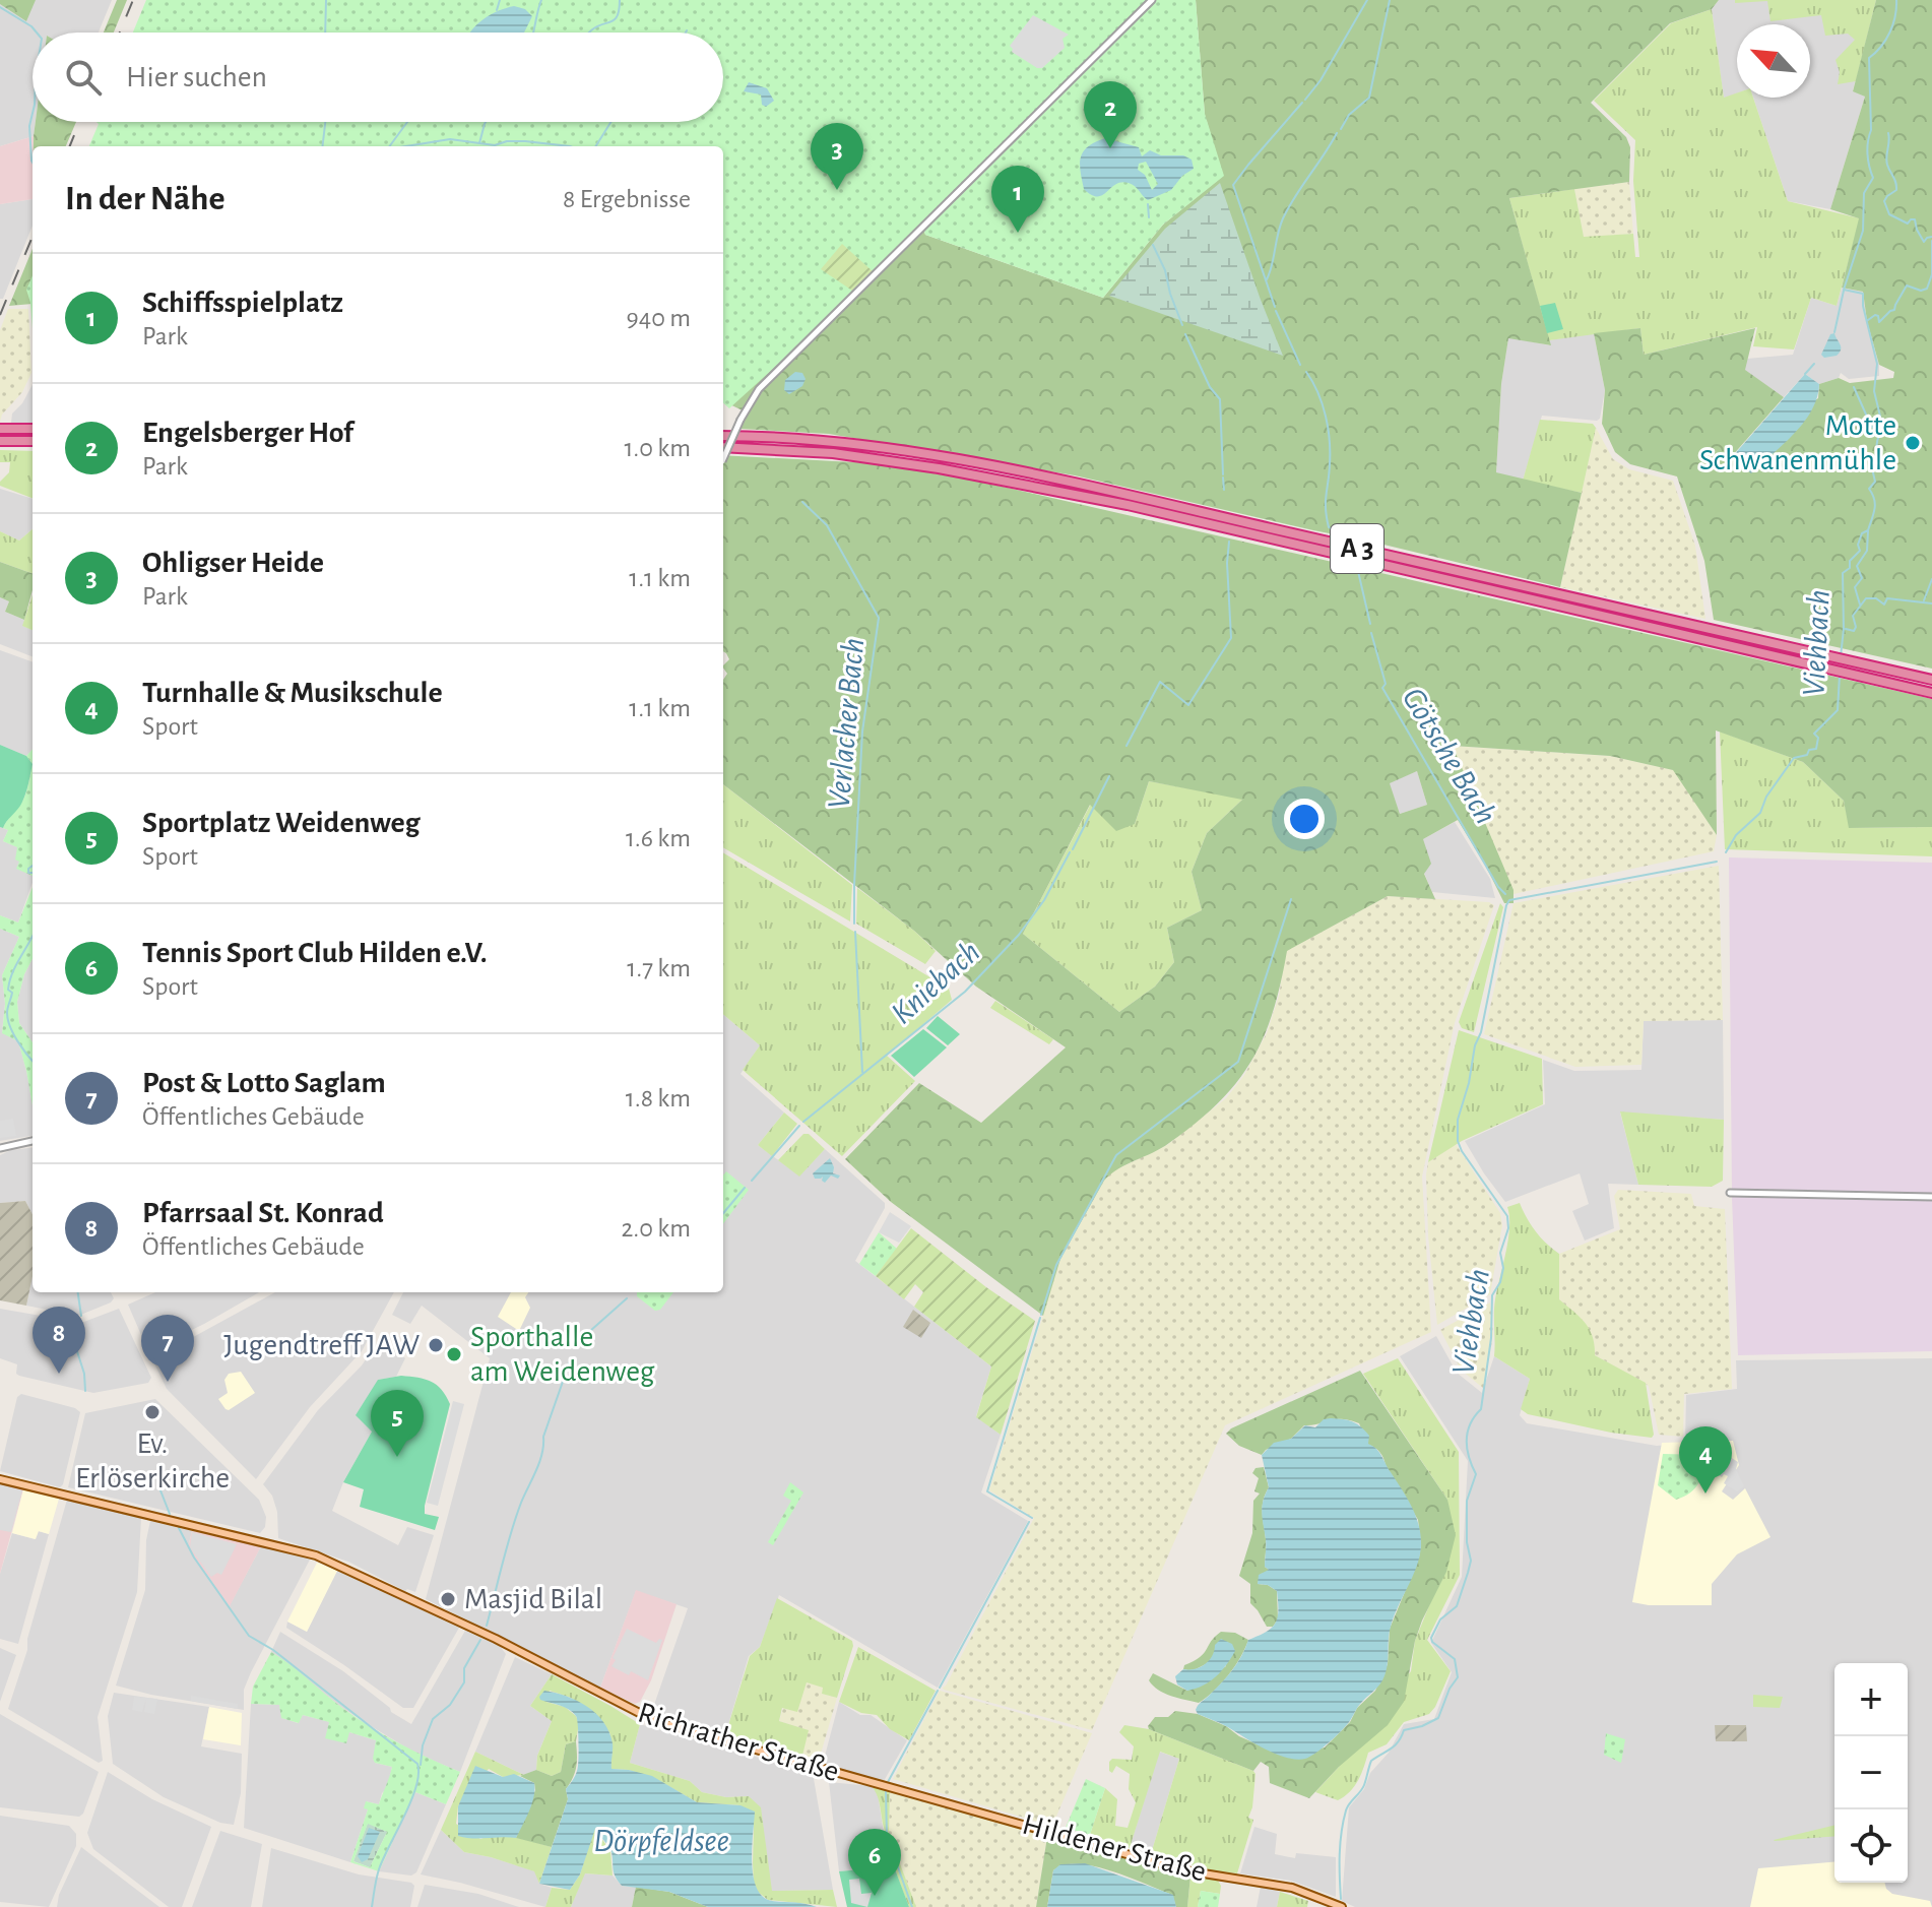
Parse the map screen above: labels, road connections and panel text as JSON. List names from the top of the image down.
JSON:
{
  "streets": {
    "highway": ["A 3"],
    "main road": ["Richrather Straße", "Hildener Straße"]
  },
  "crossings": [
    ["Richrather Straße", "Hildener Straße"]
  ],
  "water": [
    "Viehbach",
    "Verlacher Bach",
    "Götsche Bach",
    "Kniebach",
    "Dörpfeldsee"
  ],
  "places": [
    "Motte Schwanenmühle",
    "Jugendtreff JAW",
    "Sporthalle am Weidenweg",
    "Ev. Erlöserkirche",
    "Masjid Bilal"
  ],
  "north": "top left",
  "page": {
    "search": "Hier suchen",
    "pins": [
      "2",
      "3",
      "1",
      "8",
      "7",
      "5",
      "4",
      "6"
    ],
    "heading": ["In der Nähe", "8 Ergebnisse"],
    "list": [
      {
        "mark": "1",
        "name": "Schiffsspielplatz",
        "note": "Park",
        "value": "940 m"
      },
      {
        "mark": "2",
        "name": "Engelsberger Hof",
        "note": "Park",
        "value": "1.0 km"
      },
      {
        "mark": "3",
        "name": "Ohligser Heide",
        "note": "Park",
        "value": "1.1 km"
      },
      {
        "mark": "4",
        "name": "Turnhalle & Musikschule",
        "note": "Sport",
        "value": "1.1 km"
      },
      {
        "mark": "5",
        "name": "Sportplatz Weidenweg",
        "note": "Sport",
        "value": "1.6 km"
      },
      {
        "mark": "6",
        "name": "Tennis Sport Club Hilden e.V.",
        "note": "Sport",
        "value": "1.7 km"
      },
      {
        "mark": "7",
        "name": "Post & Lotto Saglam",
        "note": "Öffentliches Gebäude",
        "value": "1.8 km"
      },
      {
        "mark": "8",
        "name": "Pfarrsaal St. Konrad",
        "note": "Öffentliches Gebäude",
        "value": "2.0 km"
      }
    ],
    "map_buttons": ["+", "−"]
  }
}
